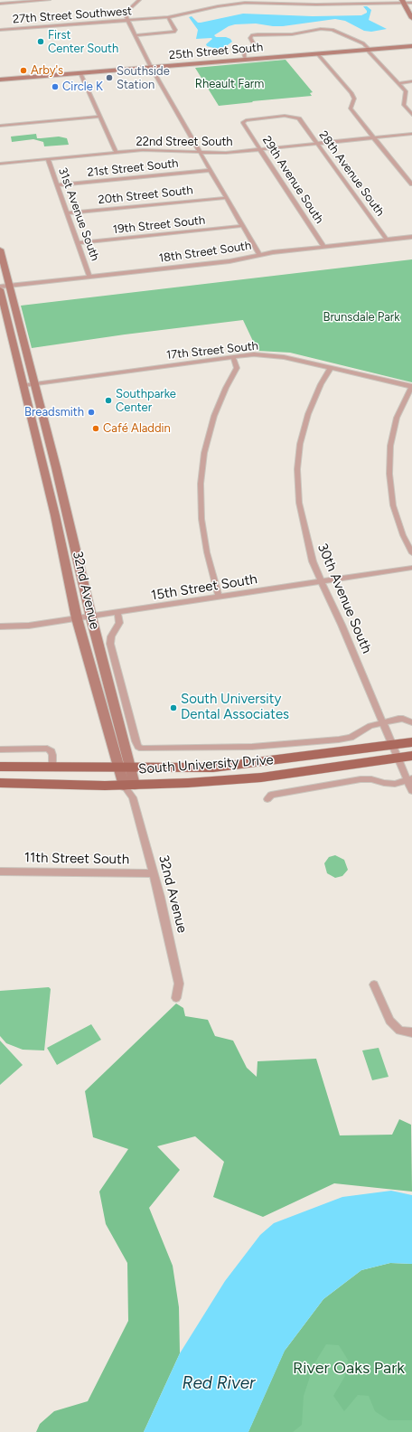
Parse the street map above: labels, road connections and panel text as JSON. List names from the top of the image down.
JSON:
{
  "streets": {
    "main road": ["25th Street South", "32nd Avenue", "South University Drive"],
    "street": [
      "27th Street Southwest",
      "22nd Street South",
      "21st Street South",
      "28th Avenue South",
      "29th Avenue South",
      "20th Street South",
      "31st Avenue South",
      "19th Street South",
      "18th Street South",
      "17th Street South",
      "15th Street South",
      "30th Avenue South",
      "11th Street South"
    ]
  },
  "crossings": [
    ["22nd Street South", "28th Avenue South"],
    ["22nd Street South", "29th Avenue South"],
    ["22nd Street South", "31st Avenue South"],
    ["21st Street South", "31st Avenue South"],
    ["28th Avenue South", "29th Avenue South"],
    ["28th Avenue South", "18th Street South"],
    ["29th Avenue South", "18th Street South"],
    ["20th Street South", "31st Avenue South"],
    ["31st Avenue South", "19th Street South"],
    ["31st Avenue South", "18th Street South"],
    ["18th Street South", "32nd Avenue"],
    ["17th Street South", "32nd Avenue"],
    ["17th Street South", "30th Avenue South"],
    ["15th Street South", "32nd Avenue"],
    ["15th Street South", "30th Avenue South"],
    ["32nd Avenue", "South University Drive"],
    ["32nd Avenue", "11th Street South"],
    ["30th Avenue South", "South University Drive"]
  ],
  "water": ["Red River"],
  "parks": ["Rheault Farm", "Brunsdale Park", "River Oaks Park"],
  "places": [
    "First Center South",
    "Arby's",
    "Southside Station",
    "Circle K",
    "Southparke Center",
    "Breadsmith",
    "Café Aladdin",
    "South University Dental Associates"
  ]
}
